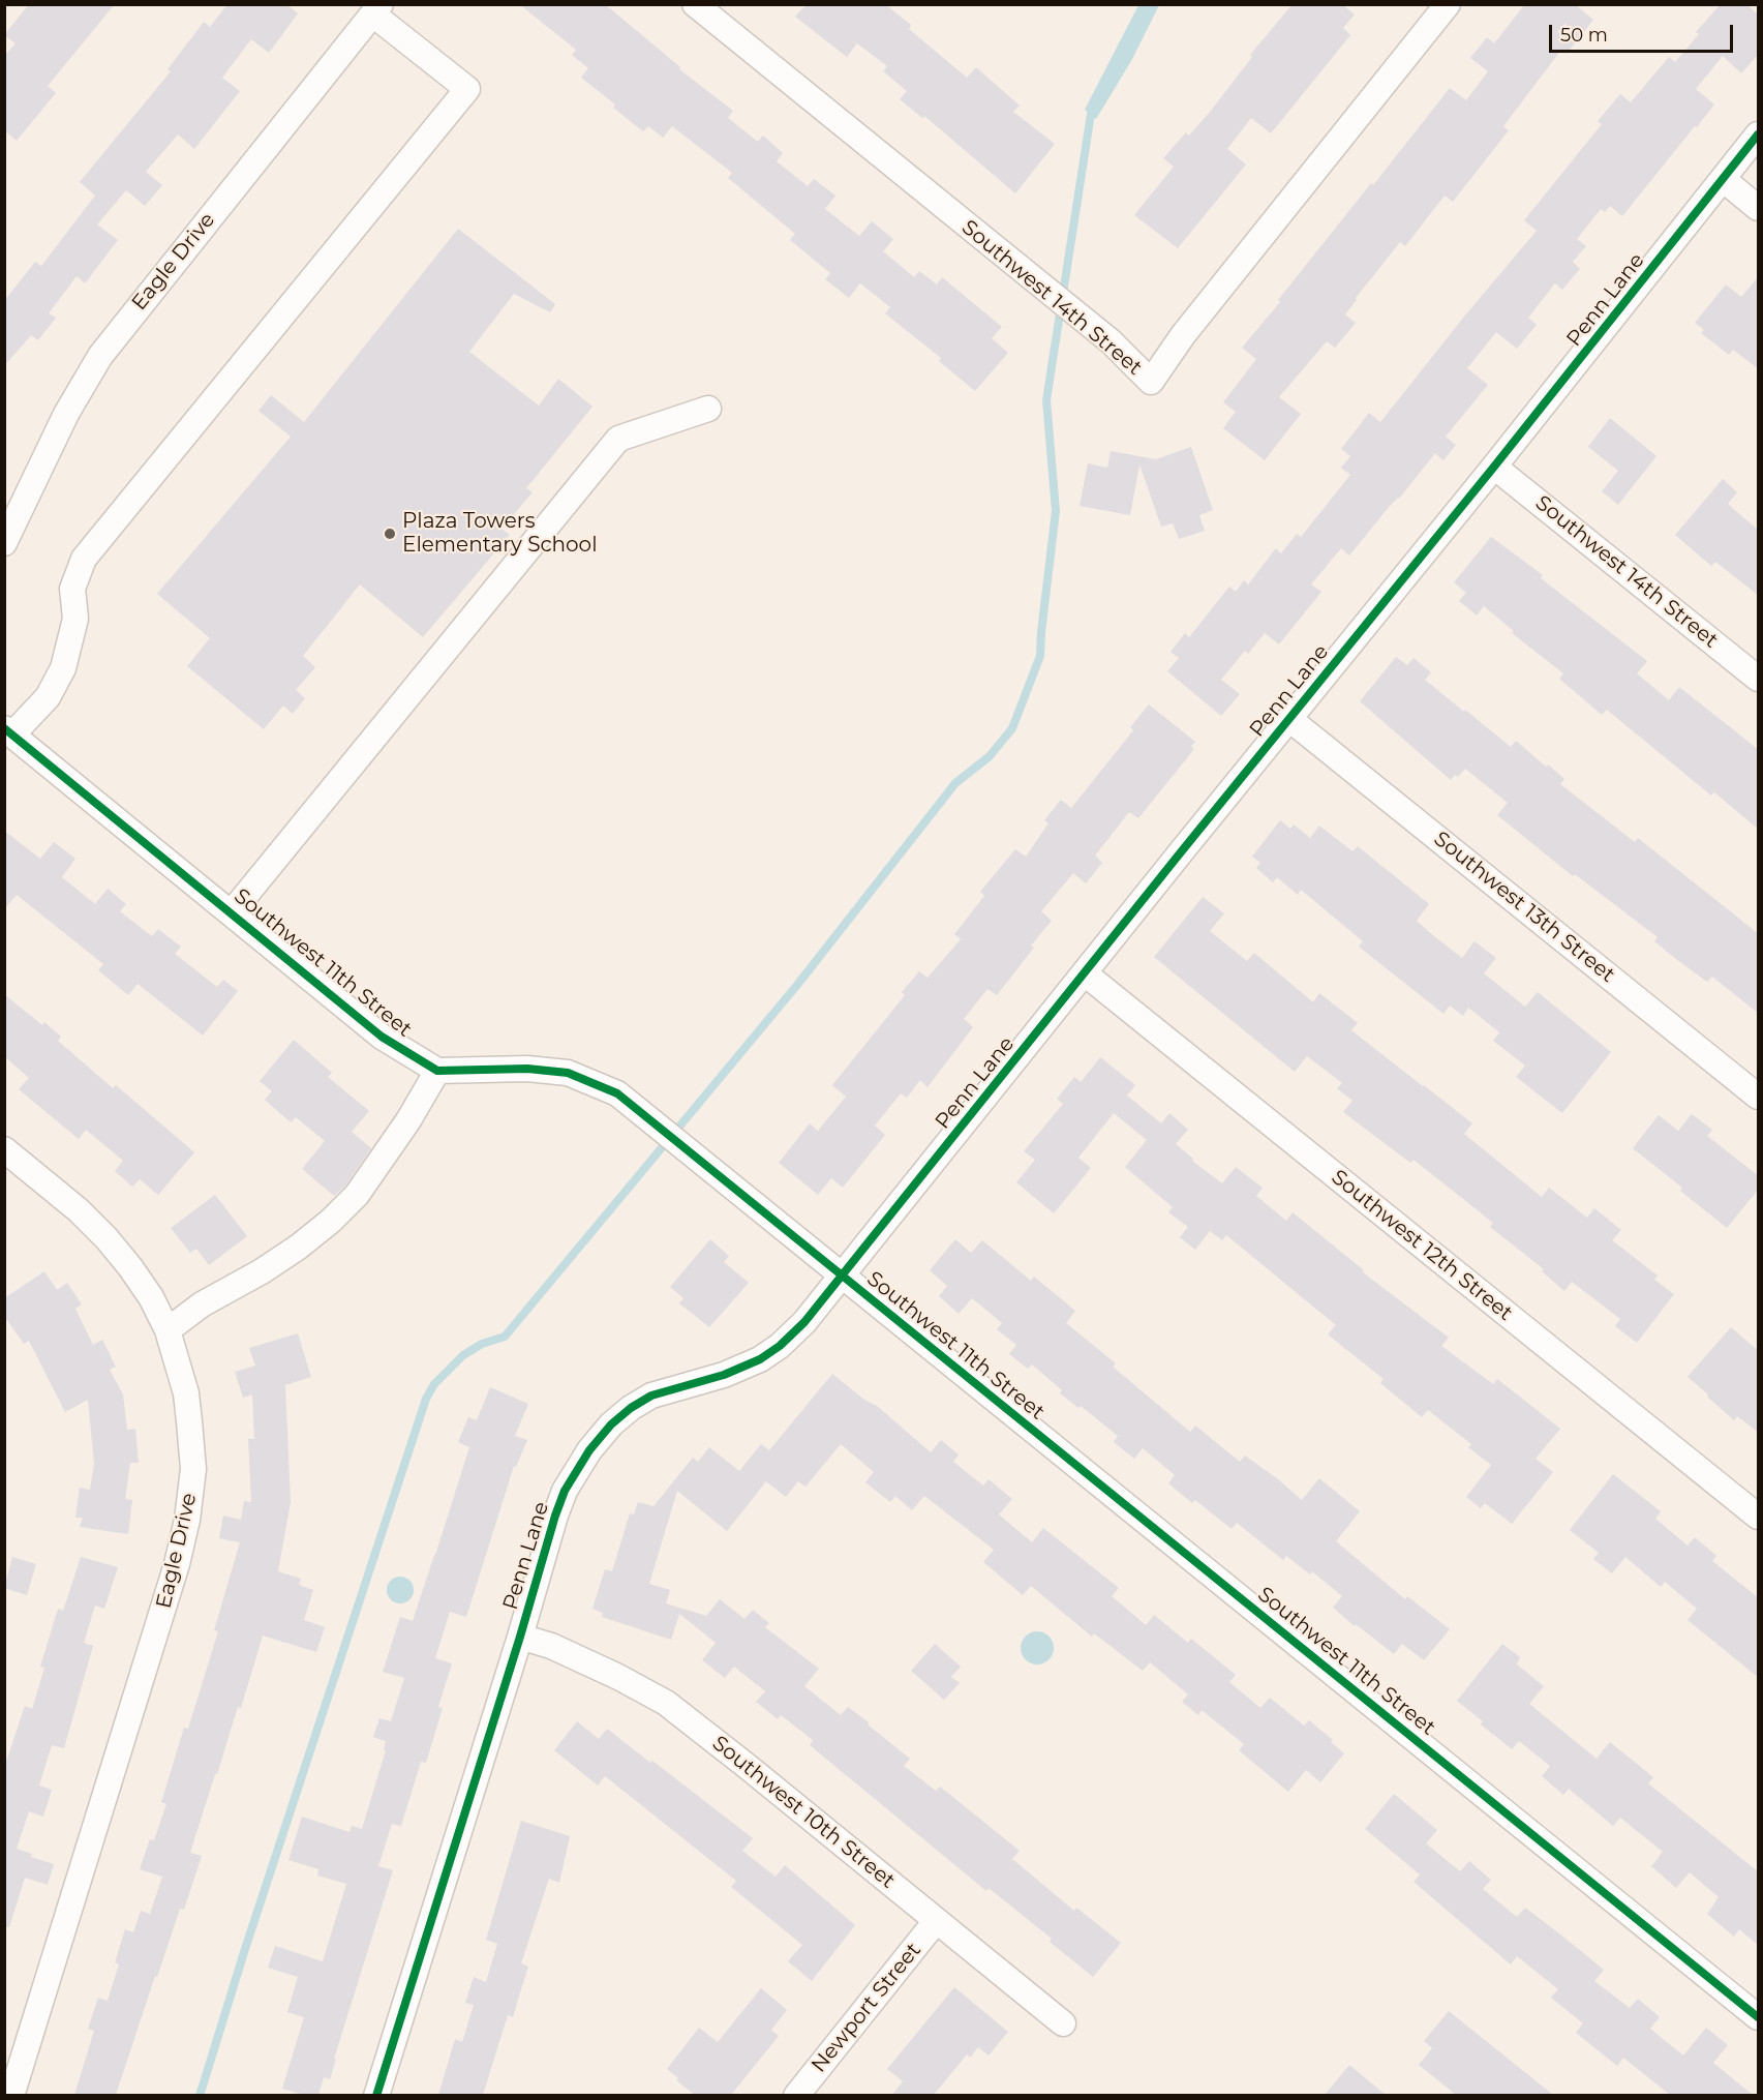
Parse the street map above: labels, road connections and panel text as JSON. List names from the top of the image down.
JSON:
{
  "streets": {
    "street": [
      "Eagle Drive",
      "Southwest 14th Street",
      "Penn Lane",
      "Southwest 13th Street",
      "Southwest 11th Street",
      "Southwest 12th Street",
      "Southwest 10th Street",
      "Newport Street"
    ]
  },
  "crossings": [
    ["Southwest 14th Street", "Penn Lane"],
    ["Penn Lane", "Southwest 13th Street"],
    ["Penn Lane", "Southwest 11th Street"],
    ["Penn Lane", "Southwest 12th Street"],
    ["Penn Lane", "Southwest 10th Street"],
    ["Southwest 10th Street", "Newport Street"]
  ],
  "places": ["Plaza Towers Elementary School"],
  "scale_bar": "50 m"
}
